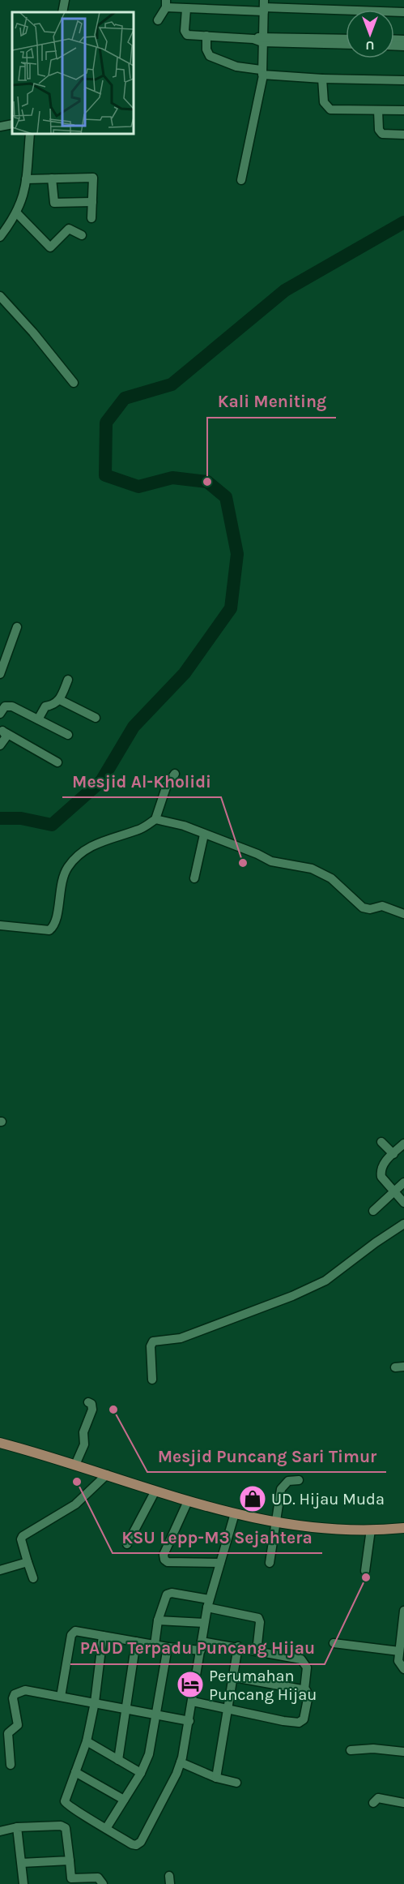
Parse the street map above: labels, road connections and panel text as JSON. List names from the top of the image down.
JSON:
{
  "places": {
    "other": [
      "Kali Meniting",
      "Mesjid Al-Kholidi",
      "Mesjid Puncang Sari Timur",
      "KSU Lepp-M3 Sejahtera",
      "PAUD Terpadu Puncang Hijau"
    ],
    "shop": ["UD. Hijau Muda"],
    "hotel": ["Perumahan Puncang Hijau"]
  },
  "north": "bottom"
}
